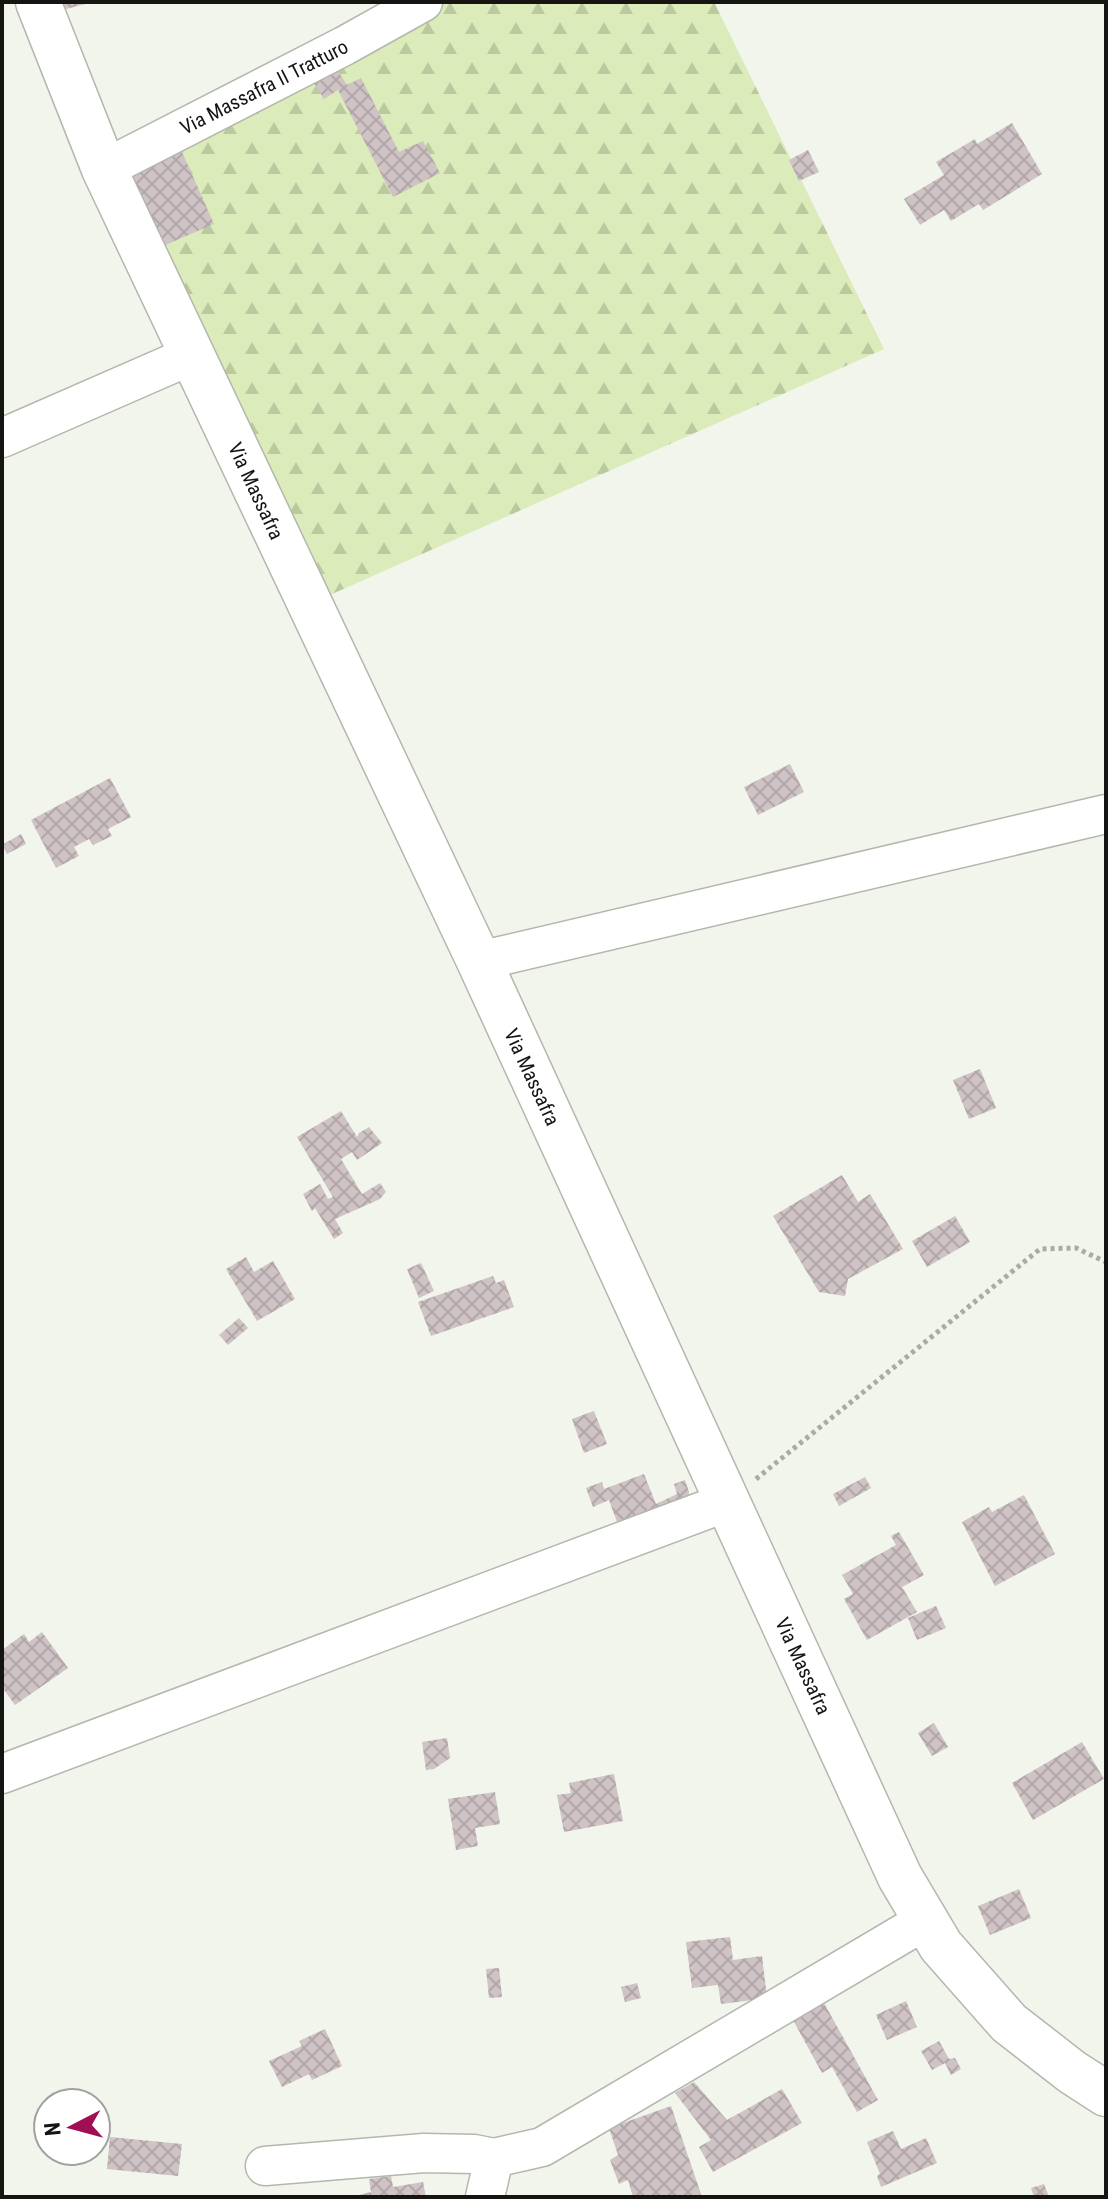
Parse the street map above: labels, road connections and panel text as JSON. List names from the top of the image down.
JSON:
{
  "streets": {
    "main road": ["Via Massafra"],
    "street": ["Via Massafra II Tratturo"]
  },
  "crossings": [
    ["Via Massafra II Tratturo", "Via Massafra"]
  ],
  "north": "left"
}
